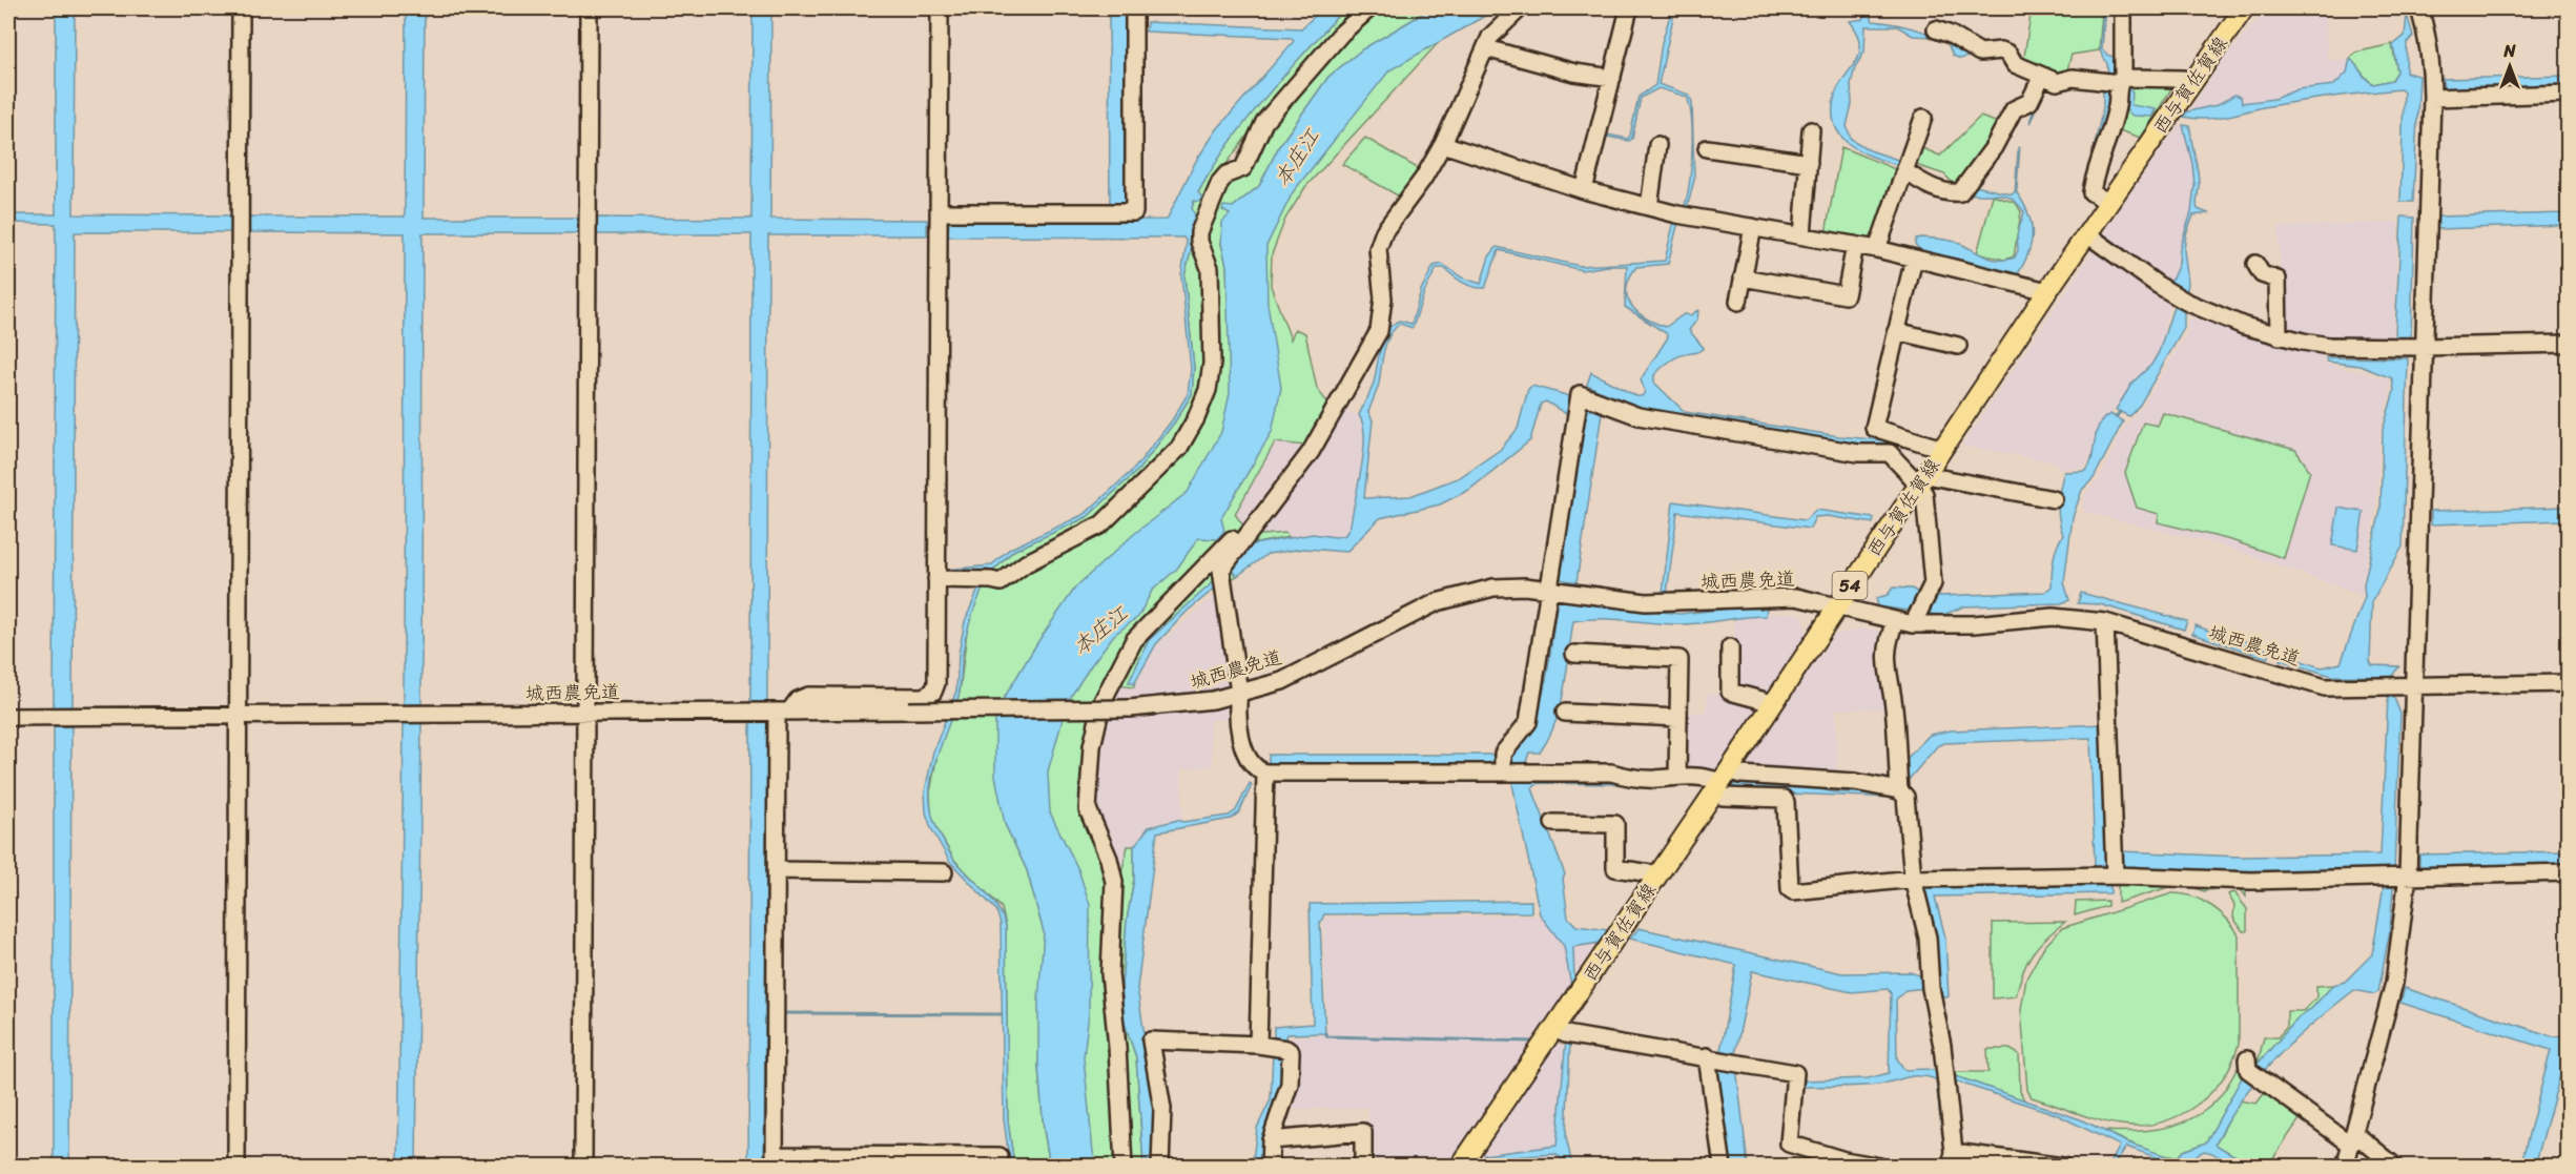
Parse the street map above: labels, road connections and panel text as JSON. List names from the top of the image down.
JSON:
{
  "streets": {
    "main road": ["西与賀佐賀線", "54"],
    "street": ["城西農免道"]
  },
  "crossings": [
    ["西与賀佐賀線", "城西農免道"]
  ],
  "water": ["本庄江"],
  "north": "top"
}
